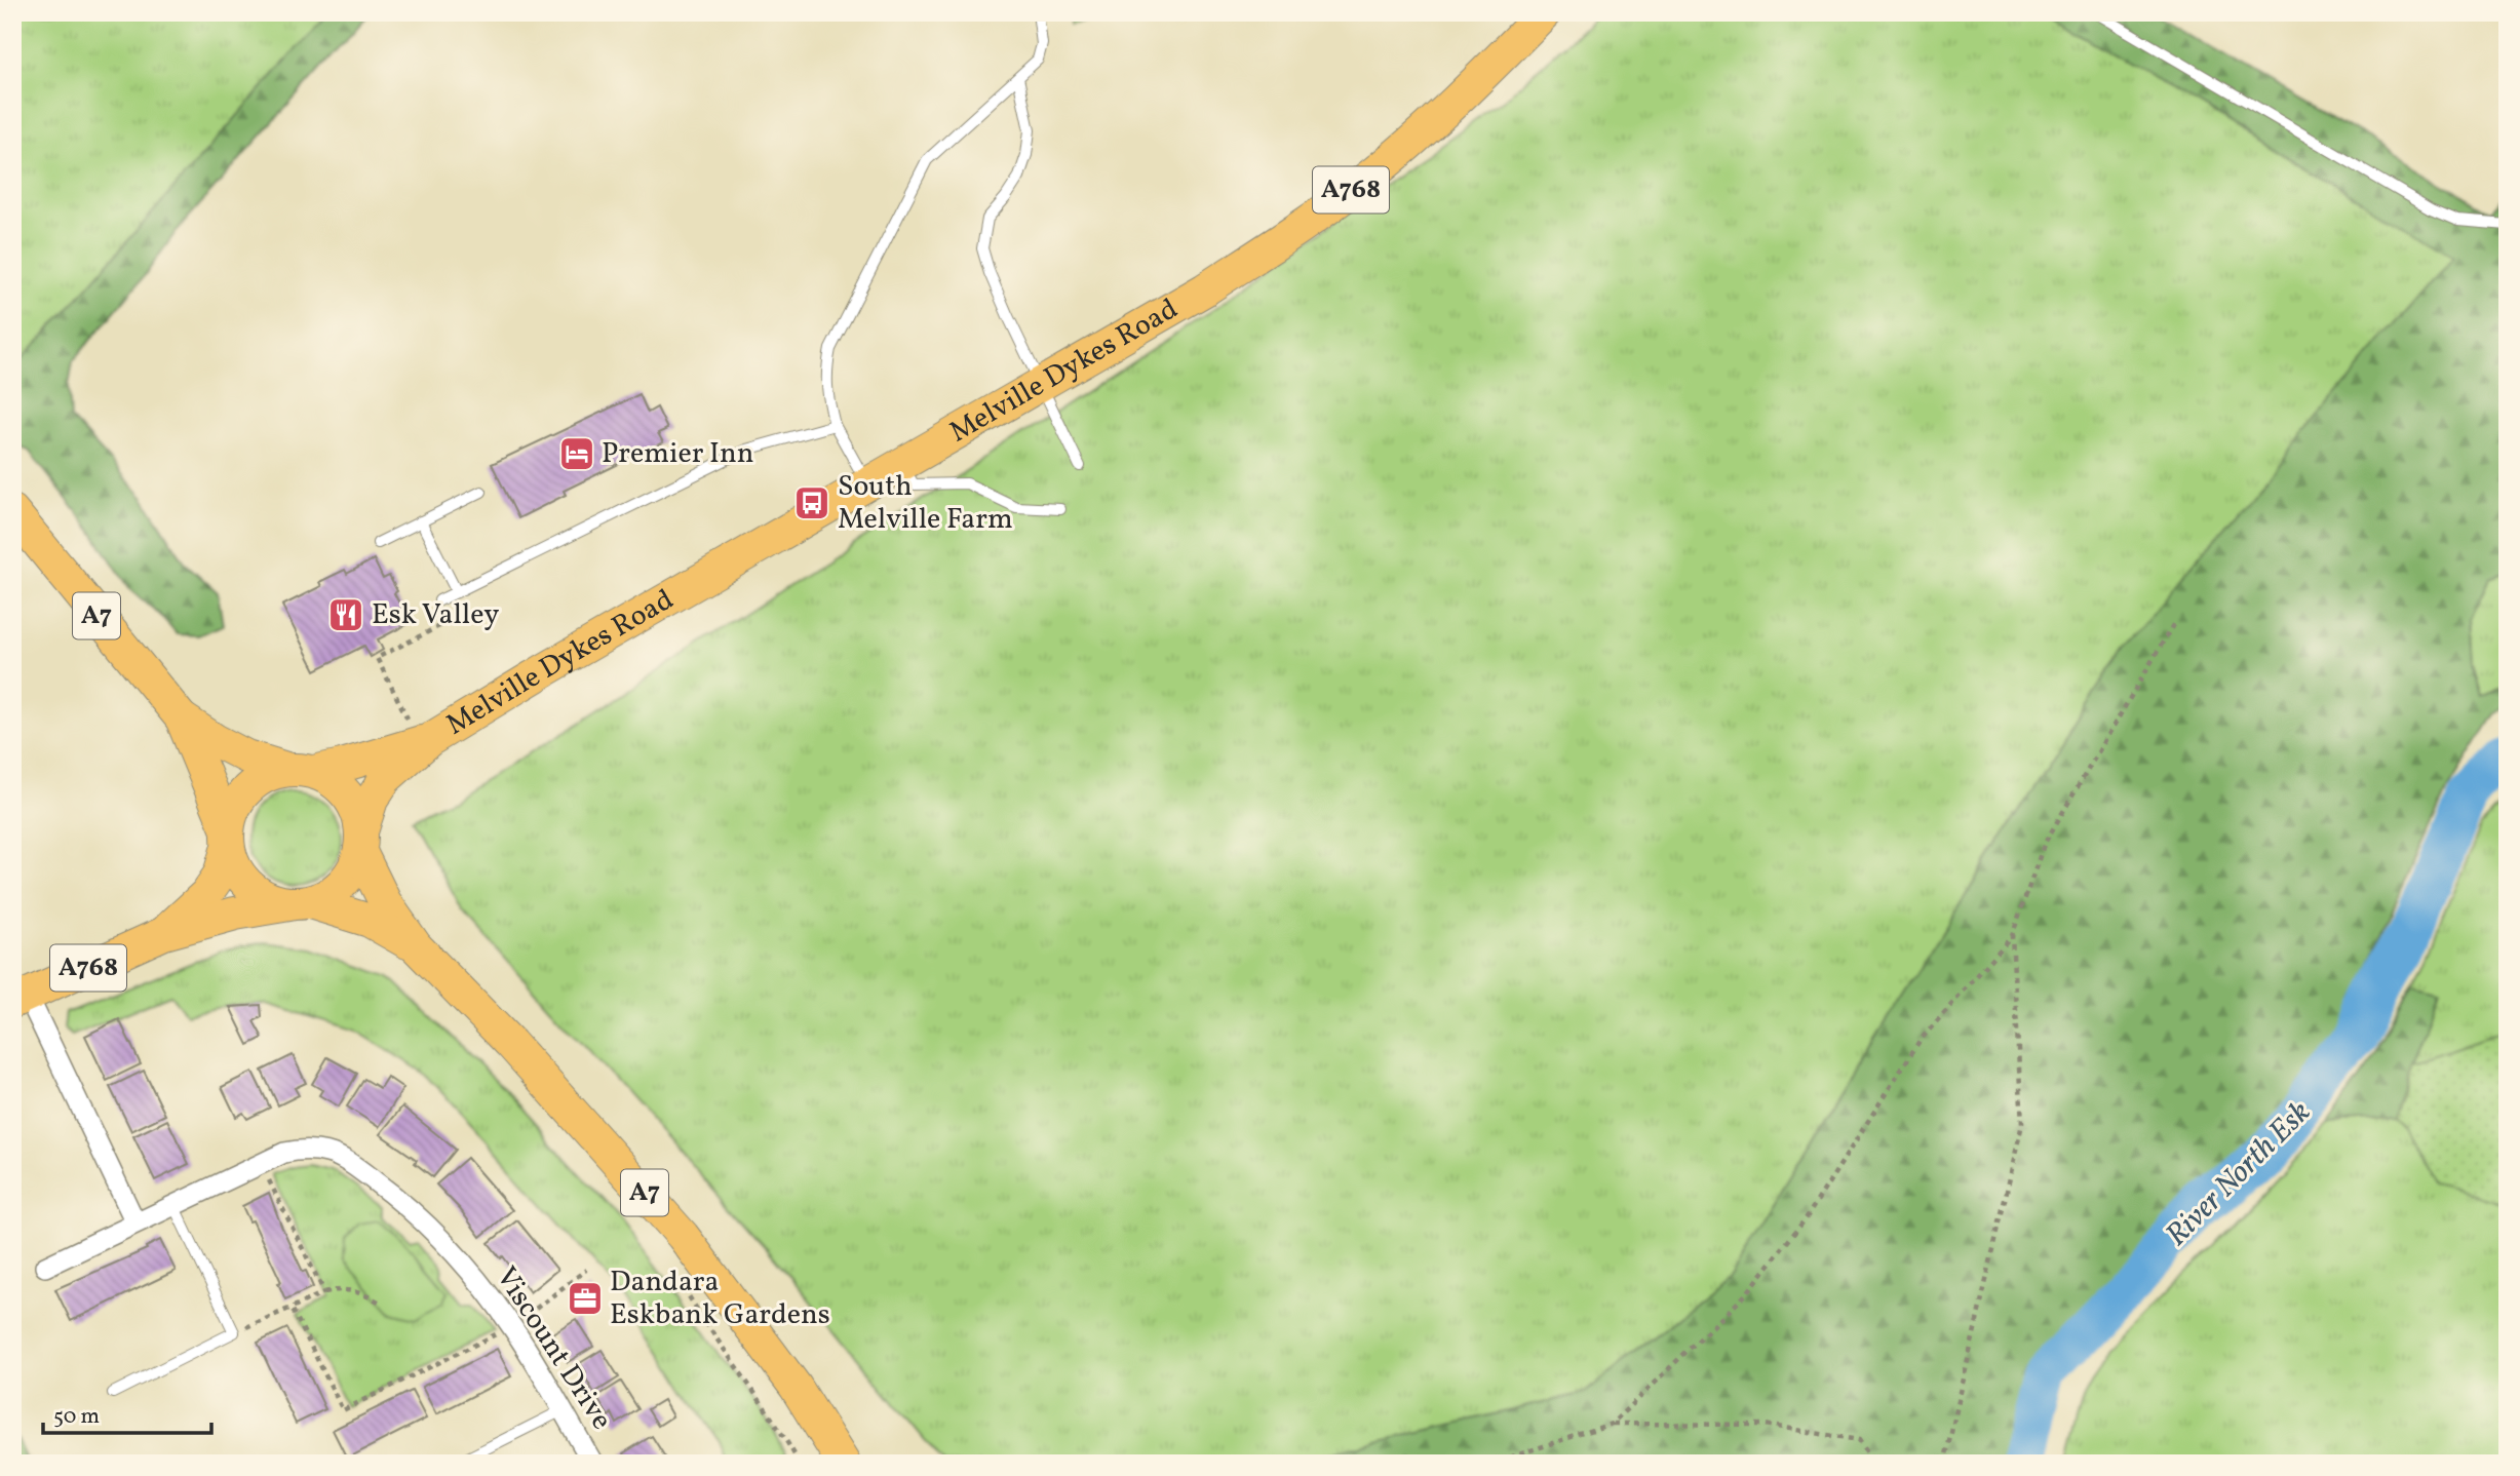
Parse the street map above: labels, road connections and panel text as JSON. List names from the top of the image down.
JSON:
{
  "streets": {
    "main road": ["A768", "Melville Dykes Road", "A7"],
    "street": ["Viscount Drive"]
  },
  "crossings": [
    ["A768", "Melville Dykes Road"],
    ["A768", "A7"],
    ["Melville Dykes Road", "A7"]
  ],
  "water": ["River North Esk"],
  "places": {
    "hotel": ["Premier Inn"],
    "bus stop": ["South Melville Farm"],
    "restaurant": ["Esk Valley"],
    "office": ["Dandara Eskbank Gardens"]
  },
  "scale_bar": "50 m"
}
